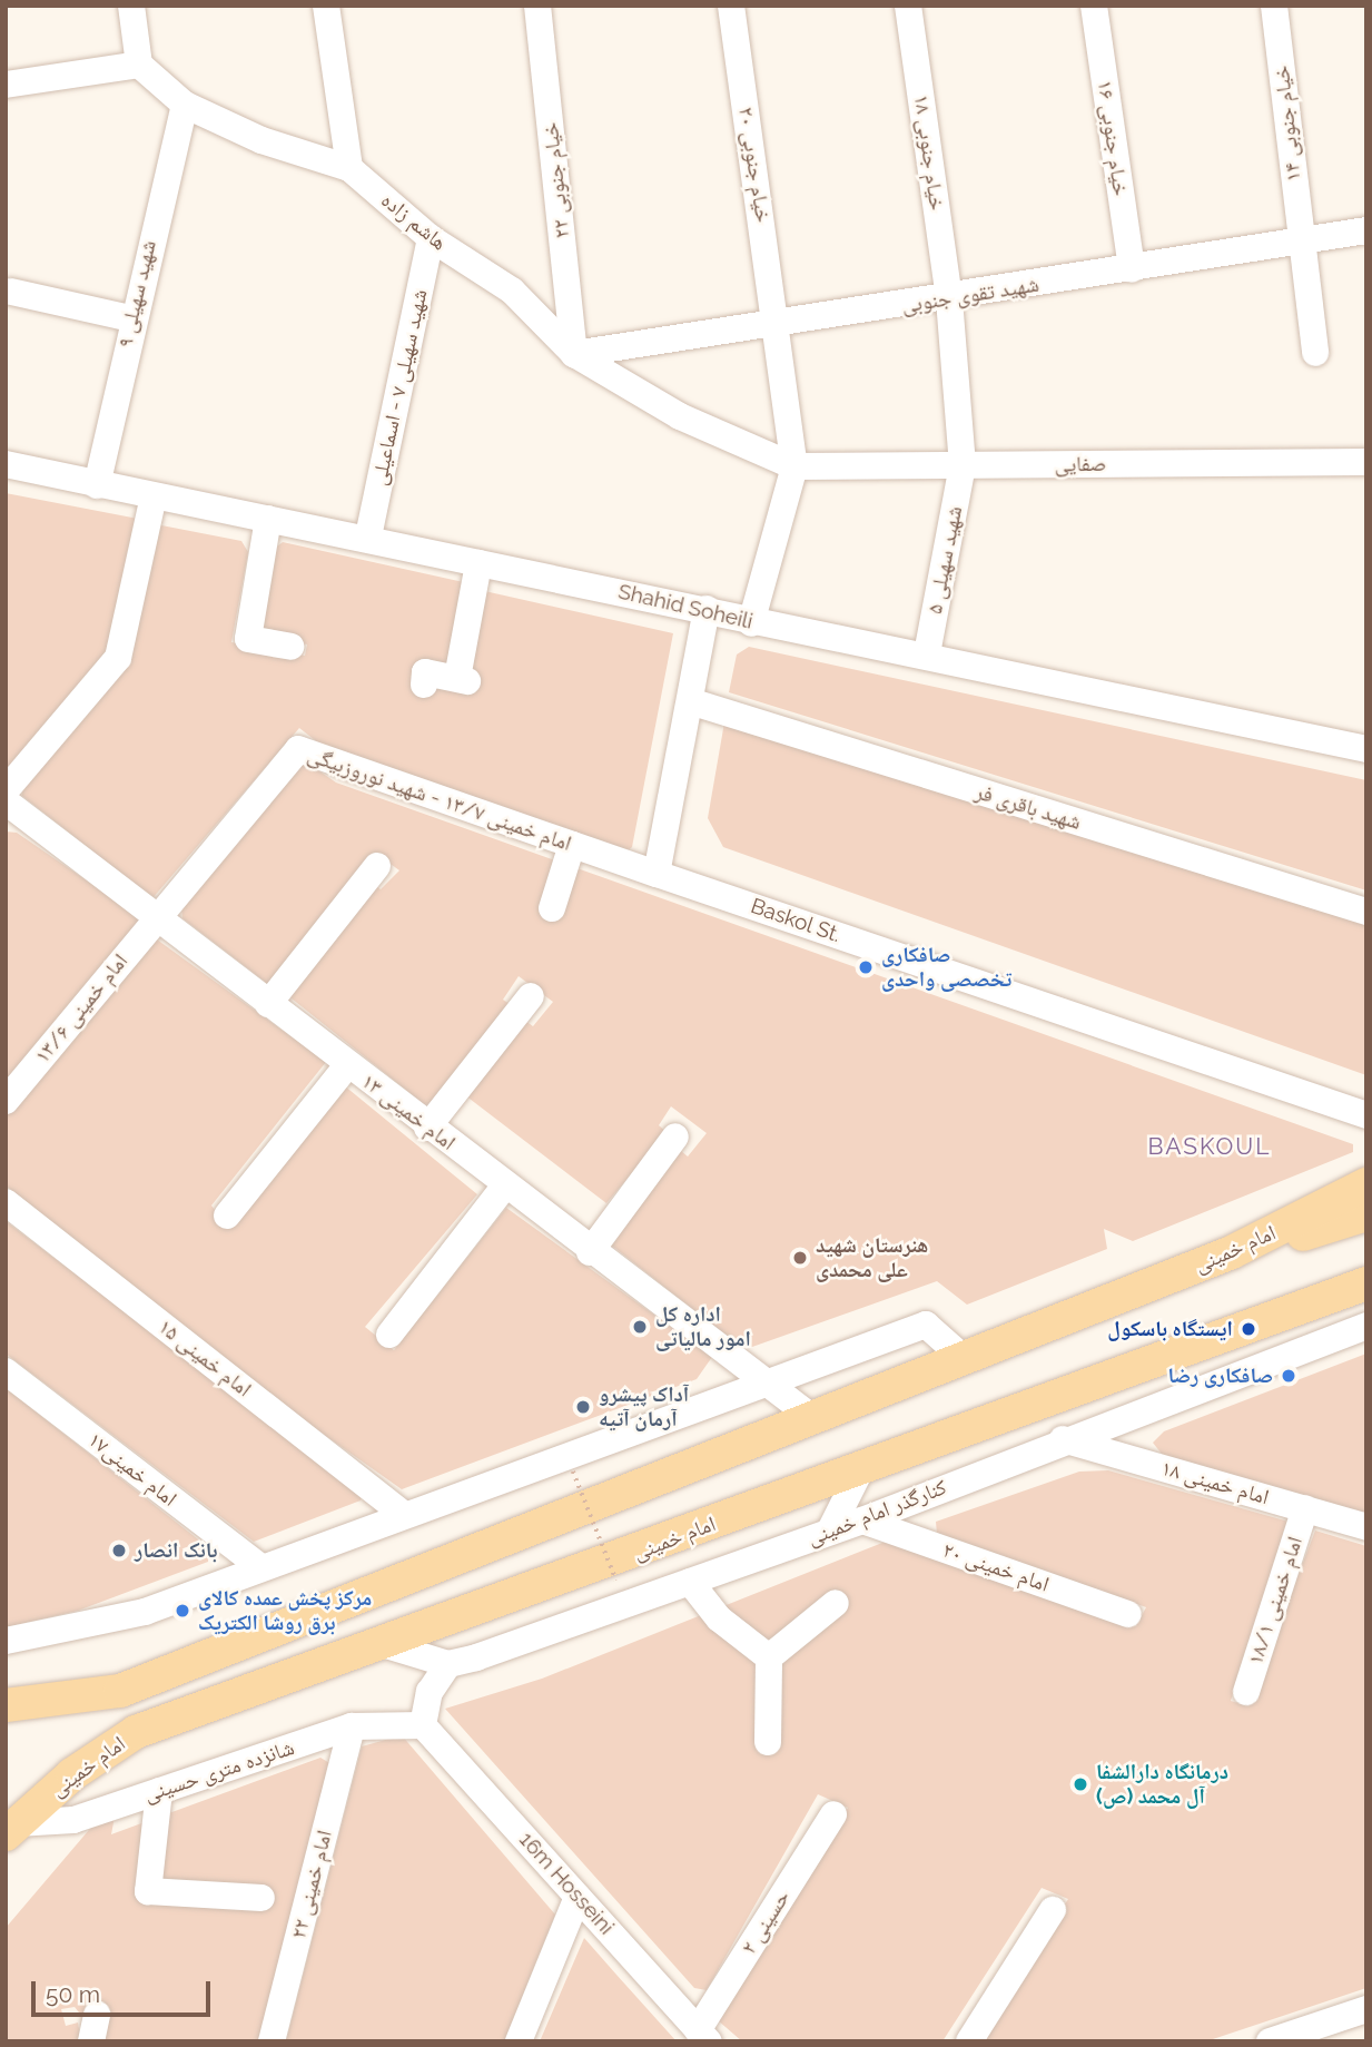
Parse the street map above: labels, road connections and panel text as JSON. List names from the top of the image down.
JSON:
{
  "streets": {
    "main road": ["امام خمینی"],
    "street": [
      "خیام جنوبی ۱۴",
      "خیام جنوبی ۱۶",
      "خیام جنوبی ۱۸",
      "خیام جنوبی ۲۰",
      "خیام جنوبی ۲۲",
      "هاشم زاده",
      "شهید سهیلی ۹",
      "شهید تقوی جنوبی",
      "شهید سهیلی ۷ - اسماعیلی",
      "صفایی",
      "شهید سهیلی ۵",
      "Shahid Soheili",
      "امام خمینی ۱۳/۷ - شهید نوروزبیگی",
      "شهید باقری فر",
      "Baskol St.",
      "امام خمینی ۱۳/۶",
      "امام خمینی ۱۳",
      "امام خمینی ۱۵",
      "امام خمینی۱۷",
      "امام خمینی ۱۸",
      "کنارگذر امام خمینی",
      "امام خمینی ۲۰",
      "امام خمینی ۱۸/۱",
      "شانزده متری حسینی",
      "16m Hosseini",
      "امام خمینی ۲۲",
      "حسینی ۲"
    ]
  },
  "crossings": [
    ["خیام جنوبی ۱۴", "شهید تقوی جنوبی"],
    ["خیام جنوبی ۱۶", "شهید تقوی جنوبی"],
    ["خیام جنوبی ۱۸", "شهید تقوی جنوبی"],
    ["خیام جنوبی ۱۸", "صفایی"],
    ["خیام جنوبی ۱۸", "شهید سهیلی ۵"],
    ["خیام جنوبی ۲۰", "هاشم زاده"],
    ["خیام جنوبی ۲۰", "شهید تقوی جنوبی"],
    ["خیام جنوبی ۲۰", "صفایی"],
    ["خیام جنوبی ۲۲", "هاشم زاده"],
    ["خیام جنوبی ۲۲", "شهید تقوی جنوبی"],
    ["هاشم زاده", "شهید سهیلی ۹"],
    ["هاشم زاده", "شهید تقوی جنوبی"],
    ["هاشم زاده", "شهید سهیلی ۷ - اسماعیلی"],
    ["هاشم زاده", "صفایی"],
    ["شهید سهیلی ۹", "Shahid Soheili"],
    ["شهید سهیلی ۷ - اسماعیلی", "Shahid Soheili"],
    ["صفایی", "شهید سهیلی ۵"],
    ["شهید سهیلی ۵", "Shahid Soheili"],
    ["امام خمینی ۱۳/۷ - شهید نوروزبیگی", "Baskol St."],
    ["امام خمینی ۱۳/۷ - شهید نوروزبیگی", "امام خمینی ۱۳/۶"],
    ["امام خمینی ۱۳/۷ - شهید نوروزبیگی", "امام خمینی ۱۳"],
    ["امام خمینی ۱۳/۶", "امام خمینی ۱۳"],
    ["امام خمینی ۱۳", "امام خمینی"],
    ["امام خمینی", "شانزده متری حسینی"],
    ["امام خمینی ۱۸", "کنارگذر امام خمینی"],
    ["امام خمینی ۱۸", "امام خمینی ۱۸/۱"],
    ["کنارگذر امام خمینی", "امام خمینی ۲۰"],
    ["شانزده متری حسینی", "16m Hosseini"],
    ["شانزده متری حسینی", "امام خمینی ۲۲"],
    ["16m Hosseini", "حسینی ۲"]
  ],
  "districts": ["BASKOUL"],
  "places": [
    "صافکاری تخصصی واحدی",
    "هنرستان شهید علی محمدی",
    "اداره کل امور مالیاتی",
    "ایستگاه باسکول",
    "صافکاری رضا",
    "آداک پیشرو آرمان آتیه",
    "بانک انصار",
    "مرکز پخش عمده کالای برق روشا الکتریک",
    "درمانگاه دارالشفا آل محمد (ص)"
  ],
  "scale_bar": "50 m"
}
